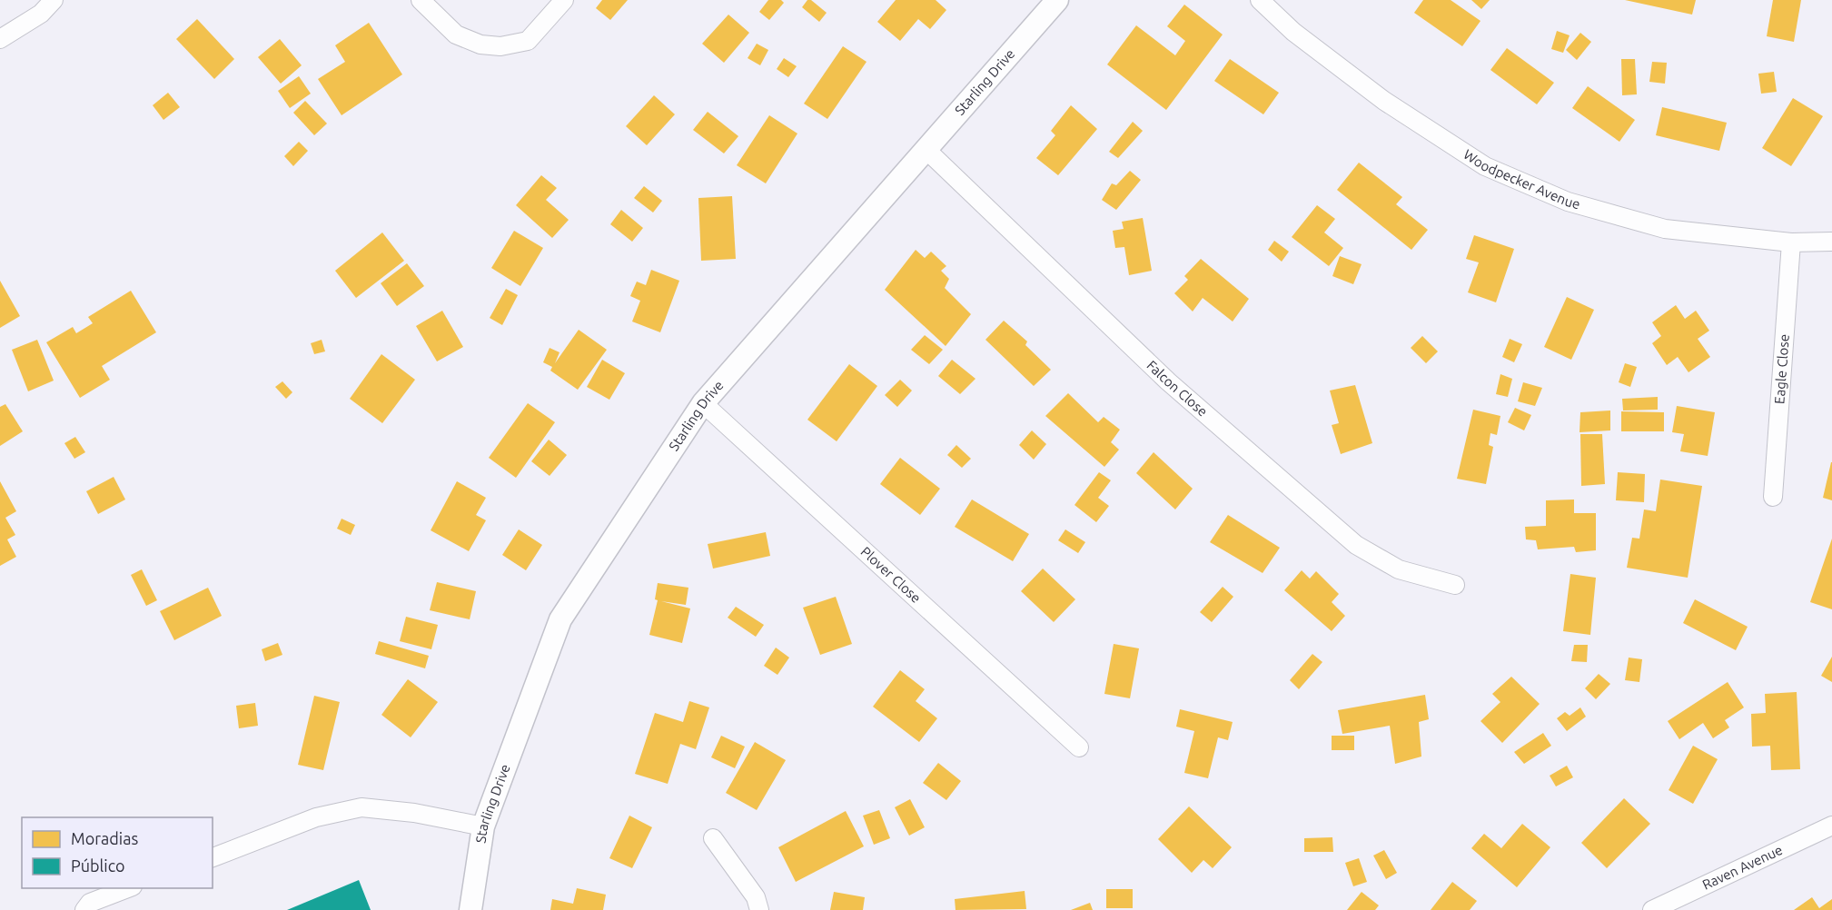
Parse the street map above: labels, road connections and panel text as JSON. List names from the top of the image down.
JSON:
{
  "streets": {
    "street": [
      "Starling Drive",
      "Woodpecker Avenue",
      "Eagle Close",
      "Falcon Close",
      "Plover Close",
      "Raven Avenue"
    ]
  },
  "crossings": [
    ["Starling Drive", "Falcon Close"],
    ["Starling Drive", "Plover Close"],
    ["Woodpecker Avenue", "Eagle Close"]
  ],
  "legend": ["Moradias", "Público"]
}
